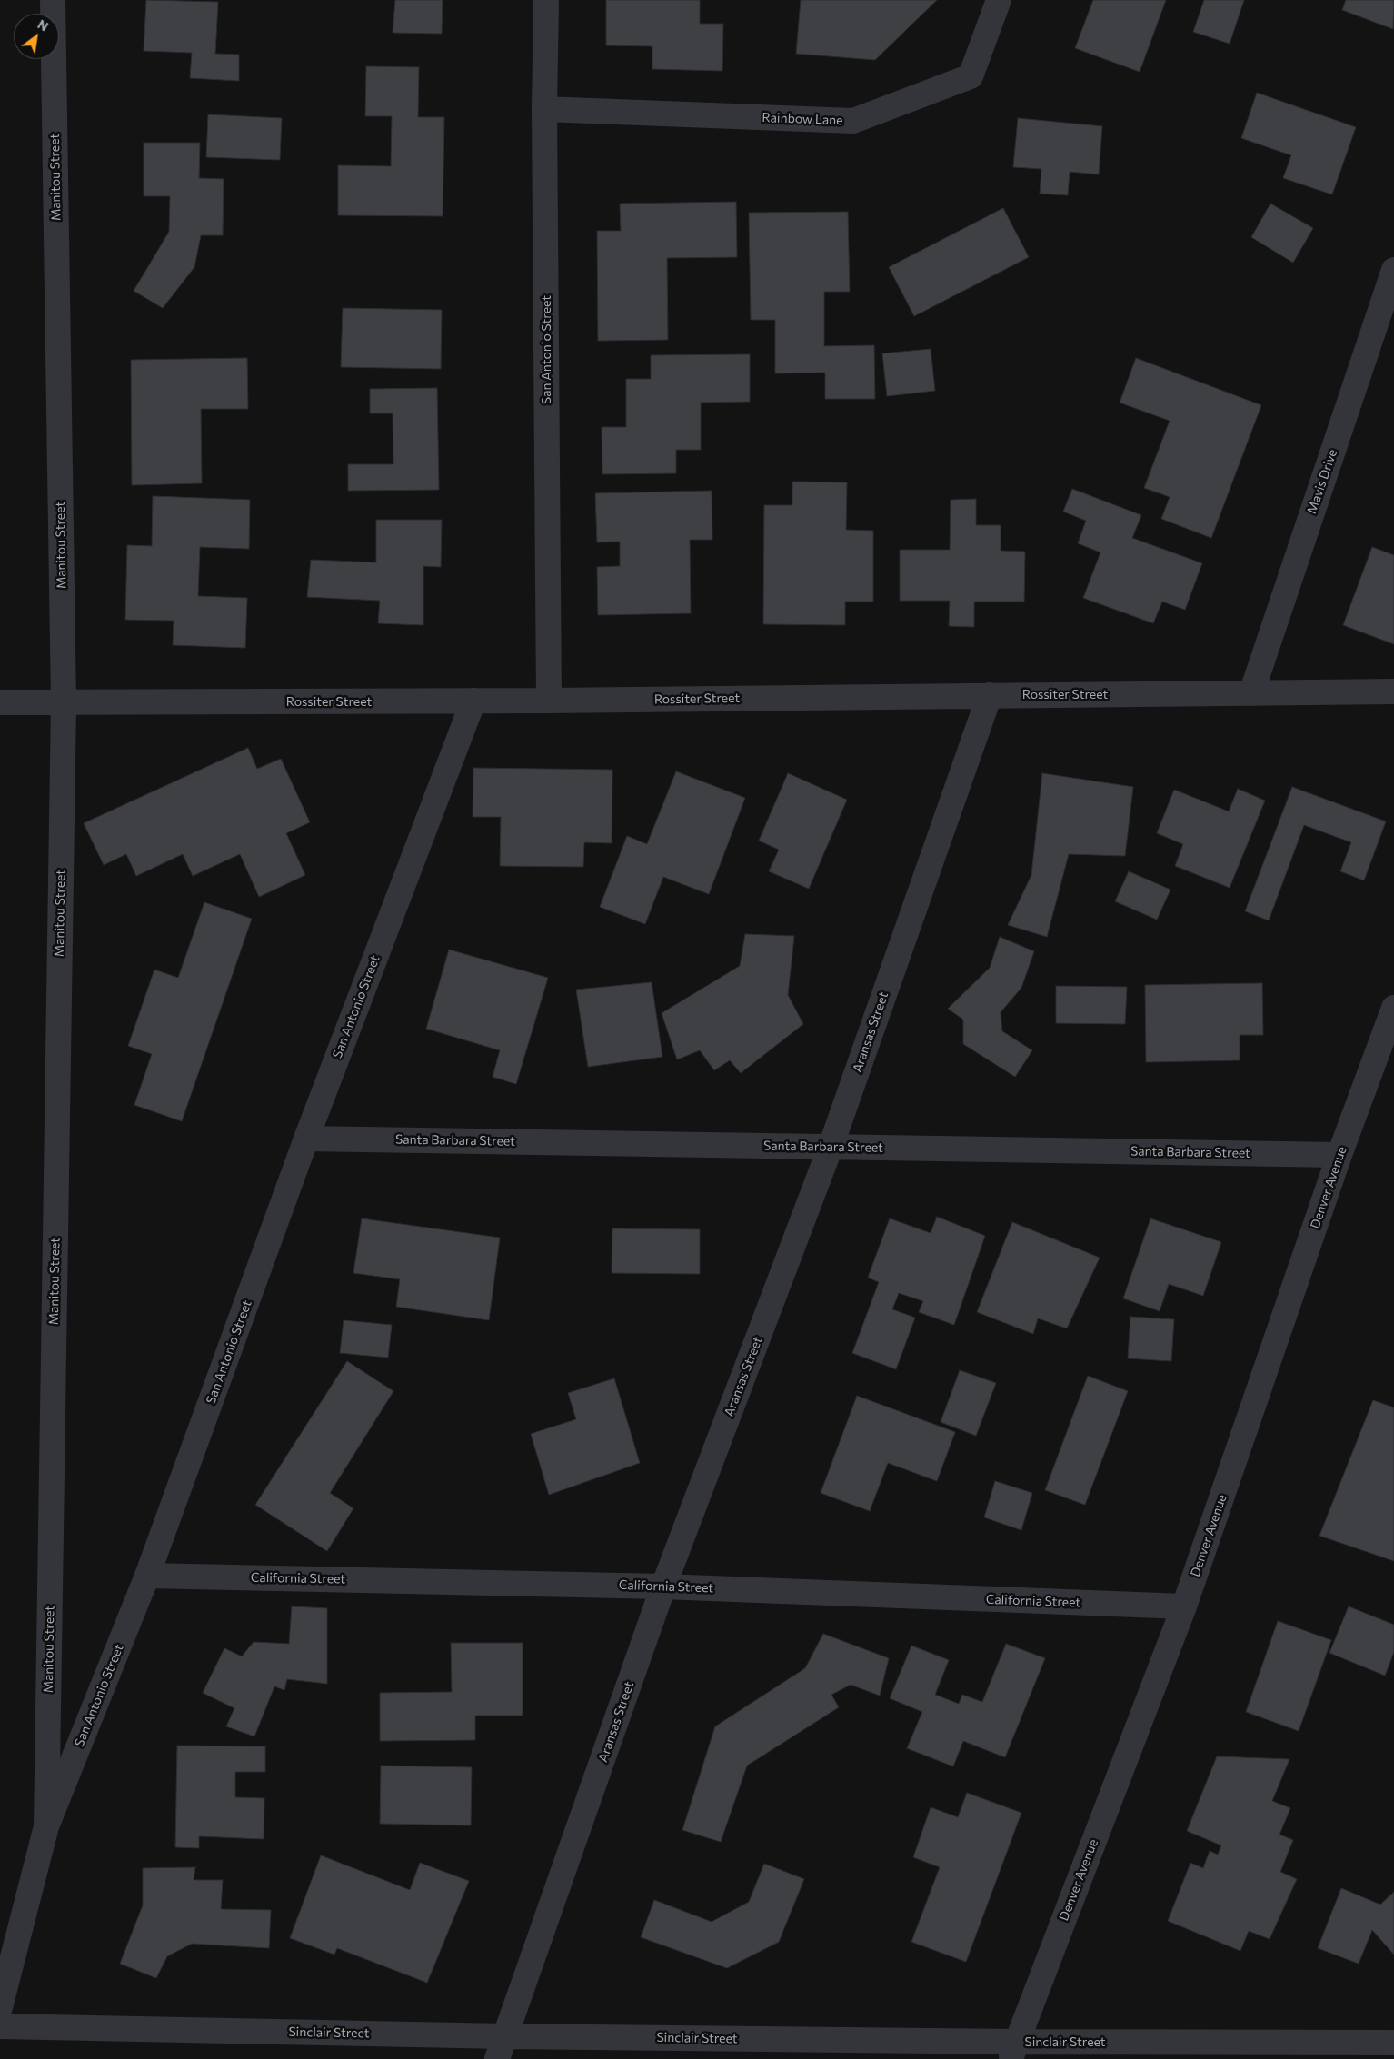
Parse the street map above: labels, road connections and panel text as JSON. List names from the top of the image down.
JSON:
{
  "streets": {
    "street": [
      "Rainbow Lane",
      "Manitou Street",
      "San Antonio Street",
      "Mavis Drive",
      "Rossiter Street",
      "Aransas Street",
      "Santa Barbara Street",
      "Denver Avenue",
      "California Street",
      "Sinclair Street"
    ]
  },
  "crossings": [
    ["Rainbow Lane", "San Antonio Street"],
    ["Manitou Street", "San Antonio Street"],
    ["Manitou Street", "Rossiter Street"],
    ["San Antonio Street", "Rossiter Street"],
    ["San Antonio Street", "Santa Barbara Street"],
    ["San Antonio Street", "California Street"],
    ["Mavis Drive", "Rossiter Street"],
    ["Rossiter Street", "Aransas Street"],
    ["Aransas Street", "Santa Barbara Street"],
    ["Aransas Street", "California Street"],
    ["Aransas Street", "Sinclair Street"],
    ["Santa Barbara Street", "Denver Avenue"],
    ["Denver Avenue", "California Street"],
    ["Denver Avenue", "Sinclair Street"]
  ],
  "north": "top right"
}
